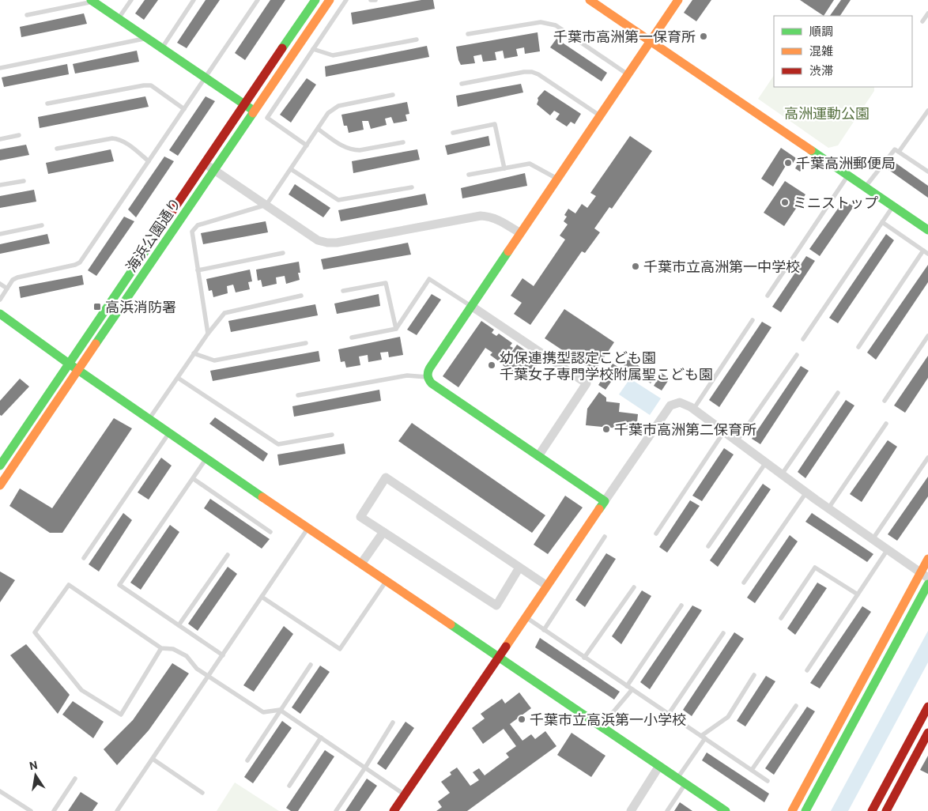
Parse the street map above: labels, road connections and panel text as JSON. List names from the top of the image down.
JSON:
{
  "streets": {
    "street": ["海浜公園通り"]
  },
  "parks": ["高洲運動公園"],
  "places": {
    "other": [
      "千葉市高洲第一保育所",
      "千葉高洲郵便局",
      "ミニストップ",
      "千葉市立高洲第一中学校",
      "幼保連携型認定こども園 千葉女子専門学校附属聖こども園",
      "千葉市高洲第二保育所",
      "千葉市立高浜第一小学校"
    ],
    "transit": ["高浜消防署"]
  },
  "legend": ["順調", "混雑", "渋滞"],
  "north": "top"
}
